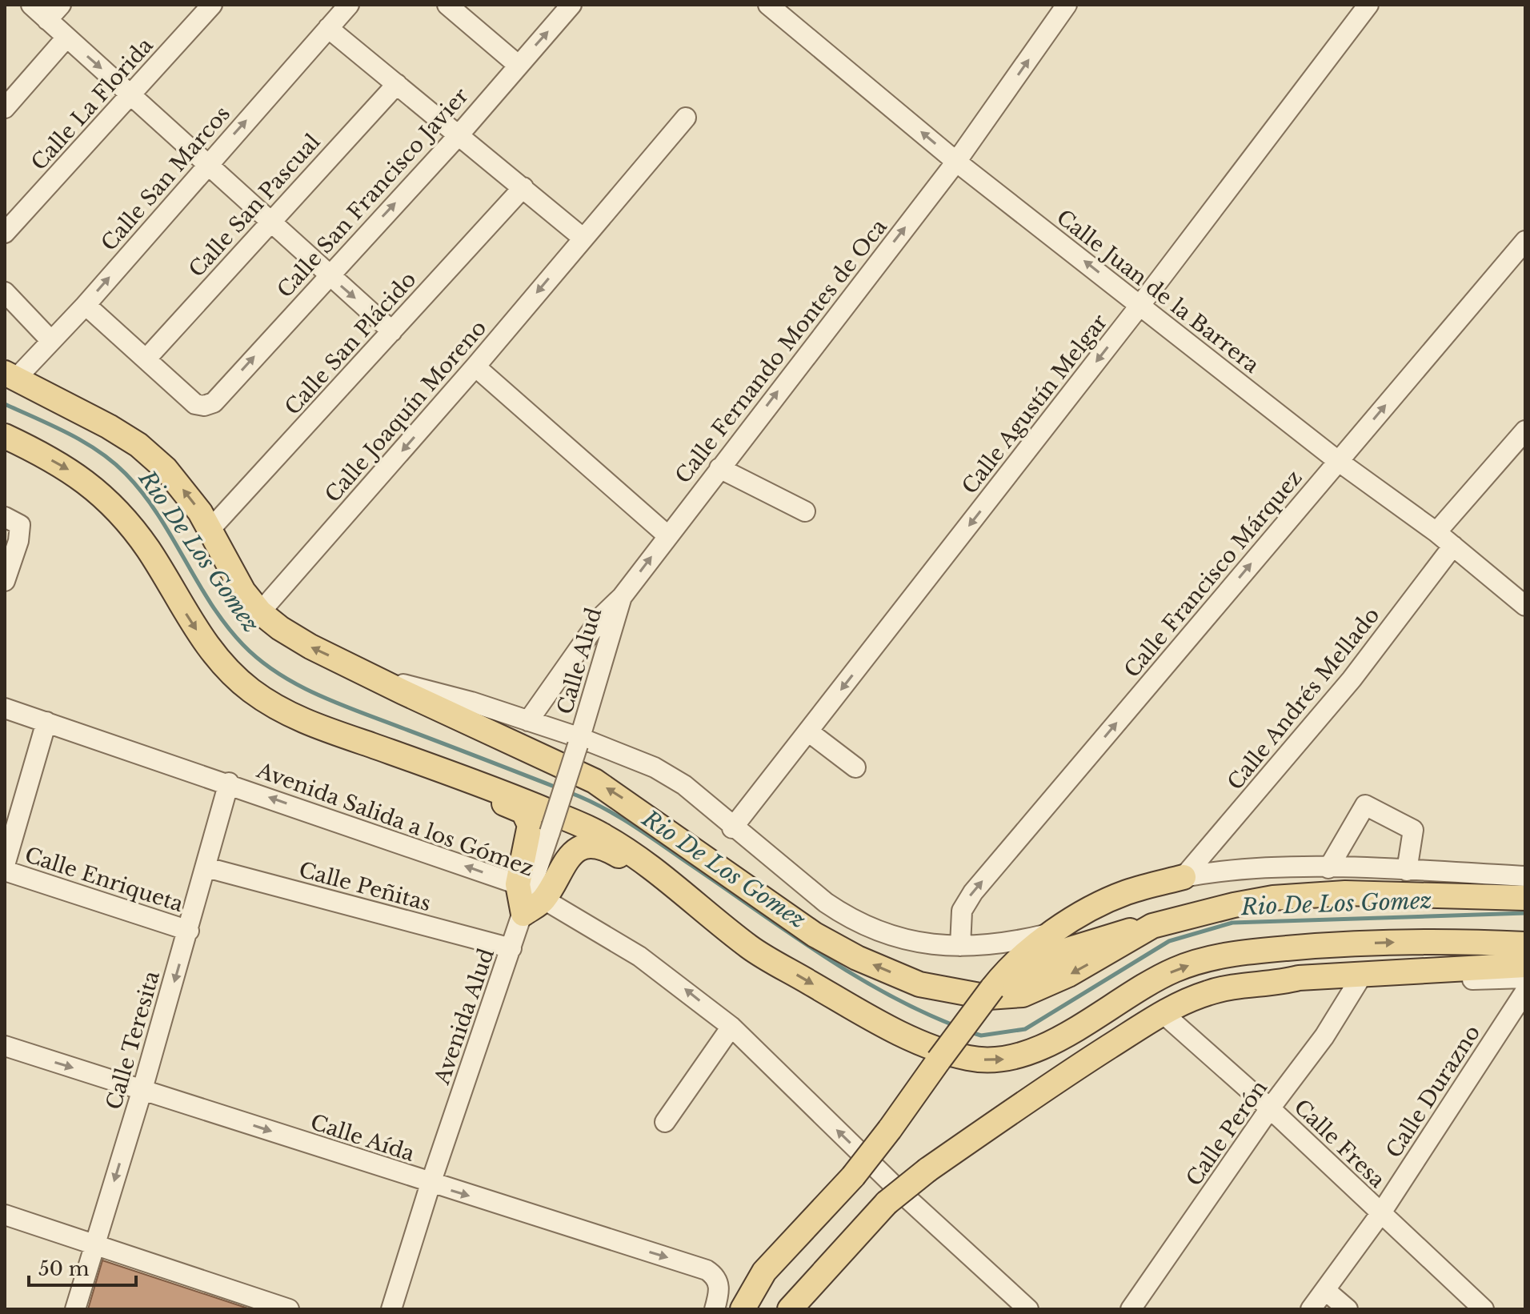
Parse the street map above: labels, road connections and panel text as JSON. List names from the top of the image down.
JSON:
{
  "streets": {
    "street": [
      "Calle La Florida",
      "Calle San Marcos",
      "Calle San Francisco Javier",
      "Calle San Pascual",
      "Calle Juan de la Barrera",
      "Calle San Plácido",
      "Calle Fernando Montes de Oca",
      "Calle Agustín Melgar",
      "Calle Joaquín Moreno",
      "Calle Francisco Márquez",
      "Calle Alud",
      "Calle Andrés Mellado",
      "Avenida Salida a los Gómez",
      "Calle Enriqueta",
      "Calle Peñitas",
      "Avenida Alud",
      "Calle Teresita",
      "Calle Durazno",
      "Calle Perón",
      "Calle Aída",
      "Calle Fresa"
    ]
  },
  "crossings": [
    ["Calle San Francisco Javier", "Calle San Pascual"],
    ["Calle Juan de la Barrera", "Calle Fernando Montes de Oca"],
    ["Calle Juan de la Barrera", "Calle Agustín Melgar"],
    ["Calle Juan de la Barrera", "Calle Francisco Márquez"],
    ["Calle Juan de la Barrera", "Calle Andrés Mellado"],
    ["Calle Fernando Montes de Oca", "Calle Alud"],
    ["Calle Alud", "Avenida Alud"],
    ["Avenida Salida a los Gómez", "Avenida Alud"],
    ["Avenida Salida a los Gómez", "Calle Teresita"],
    ["Calle Enriqueta", "Calle Teresita"],
    ["Calle Peñitas", "Avenida Alud"],
    ["Calle Peñitas", "Calle Teresita"],
    ["Avenida Alud", "Calle Aída"],
    ["Calle Teresita", "Calle Aída"],
    ["Calle Durazno", "Calle Fresa"],
    ["Calle Perón", "Calle Fresa"]
  ],
  "one_way": [
    "Calle San Marcos",
    "Calle San Francisco Javier",
    "Calle Juan de la Barrera",
    "Calle Fernando Montes de Oca",
    "Calle Agustín Melgar",
    "Calle Joaquín Moreno",
    "Calle Francisco Márquez",
    "Calle Teresita"
  ],
  "water": ["Rio De Los Gomez"],
  "scale_bar": "50 m"
}
